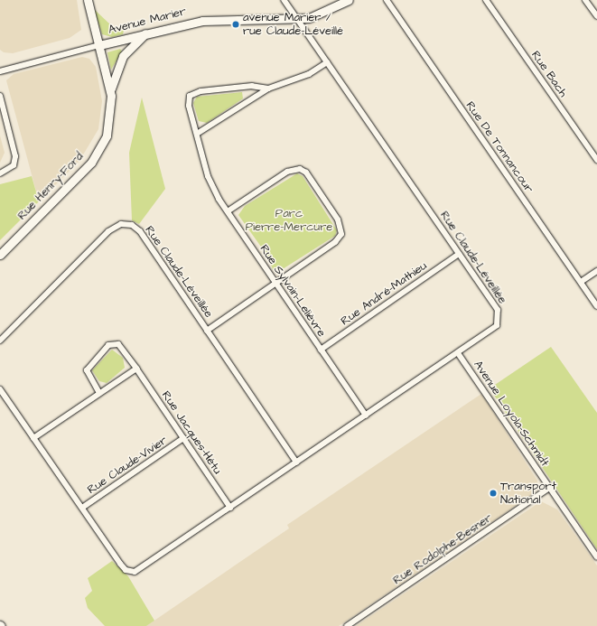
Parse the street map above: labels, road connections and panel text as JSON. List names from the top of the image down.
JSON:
{
  "streets": {
    "street": [
      "Avenue Marier",
      "Rue Bach",
      "Rue De Tonnancour",
      "Rue Henry-Ford",
      "Rue Claude-Léveillée",
      "Rue Sylvain-Lelièvre",
      "Rue André-Mathieu",
      "Avenue Loyola-Schmidt",
      "Rue Jacques-Hétu",
      "Rue Claude-Vivier",
      "Rue Rodolphe-Besner"
    ]
  },
  "crossings": [
    ["Avenue Marier", "Rue Henry-Ford"],
    ["Avenue Marier", "Rue Claude-Léveillée"],
    ["Rue Claude-Léveillée", "Rue Sylvain-Lelièvre"],
    ["Rue Claude-Léveillée", "Rue André-Mathieu"],
    ["Rue Claude-Léveillée", "Avenue Loyola-Schmidt"],
    ["Rue Claude-Léveillée", "Rue Jacques-Hétu"],
    ["Rue Claude-Léveillée", "Rue Claude-Vivier"],
    ["Rue Sylvain-Lelièvre", "Rue André-Mathieu"],
    ["Avenue Loyola-Schmidt", "Rue Rodolphe-Besner"],
    ["Rue Jacques-Hétu", "Rue Claude-Vivier"]
  ],
  "parks": ["Parc Pierre-Mercure"],
  "places": ["avenue Marier / rue Claude-Léveillé", "Transport National"]
}
